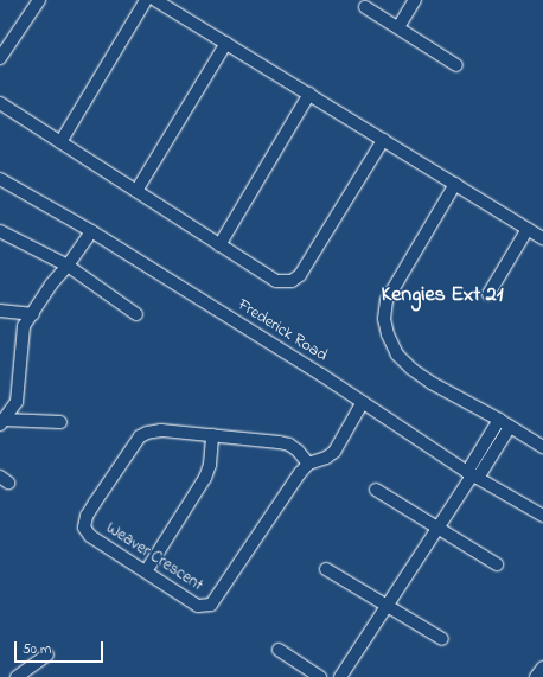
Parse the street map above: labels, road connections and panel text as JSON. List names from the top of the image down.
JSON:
{
  "streets": {
    "street": ["Frederick Road", "Weaver Crescent"]
  },
  "districts": ["Kengies Ext 21"],
  "scale_bar": "50 m"
}
